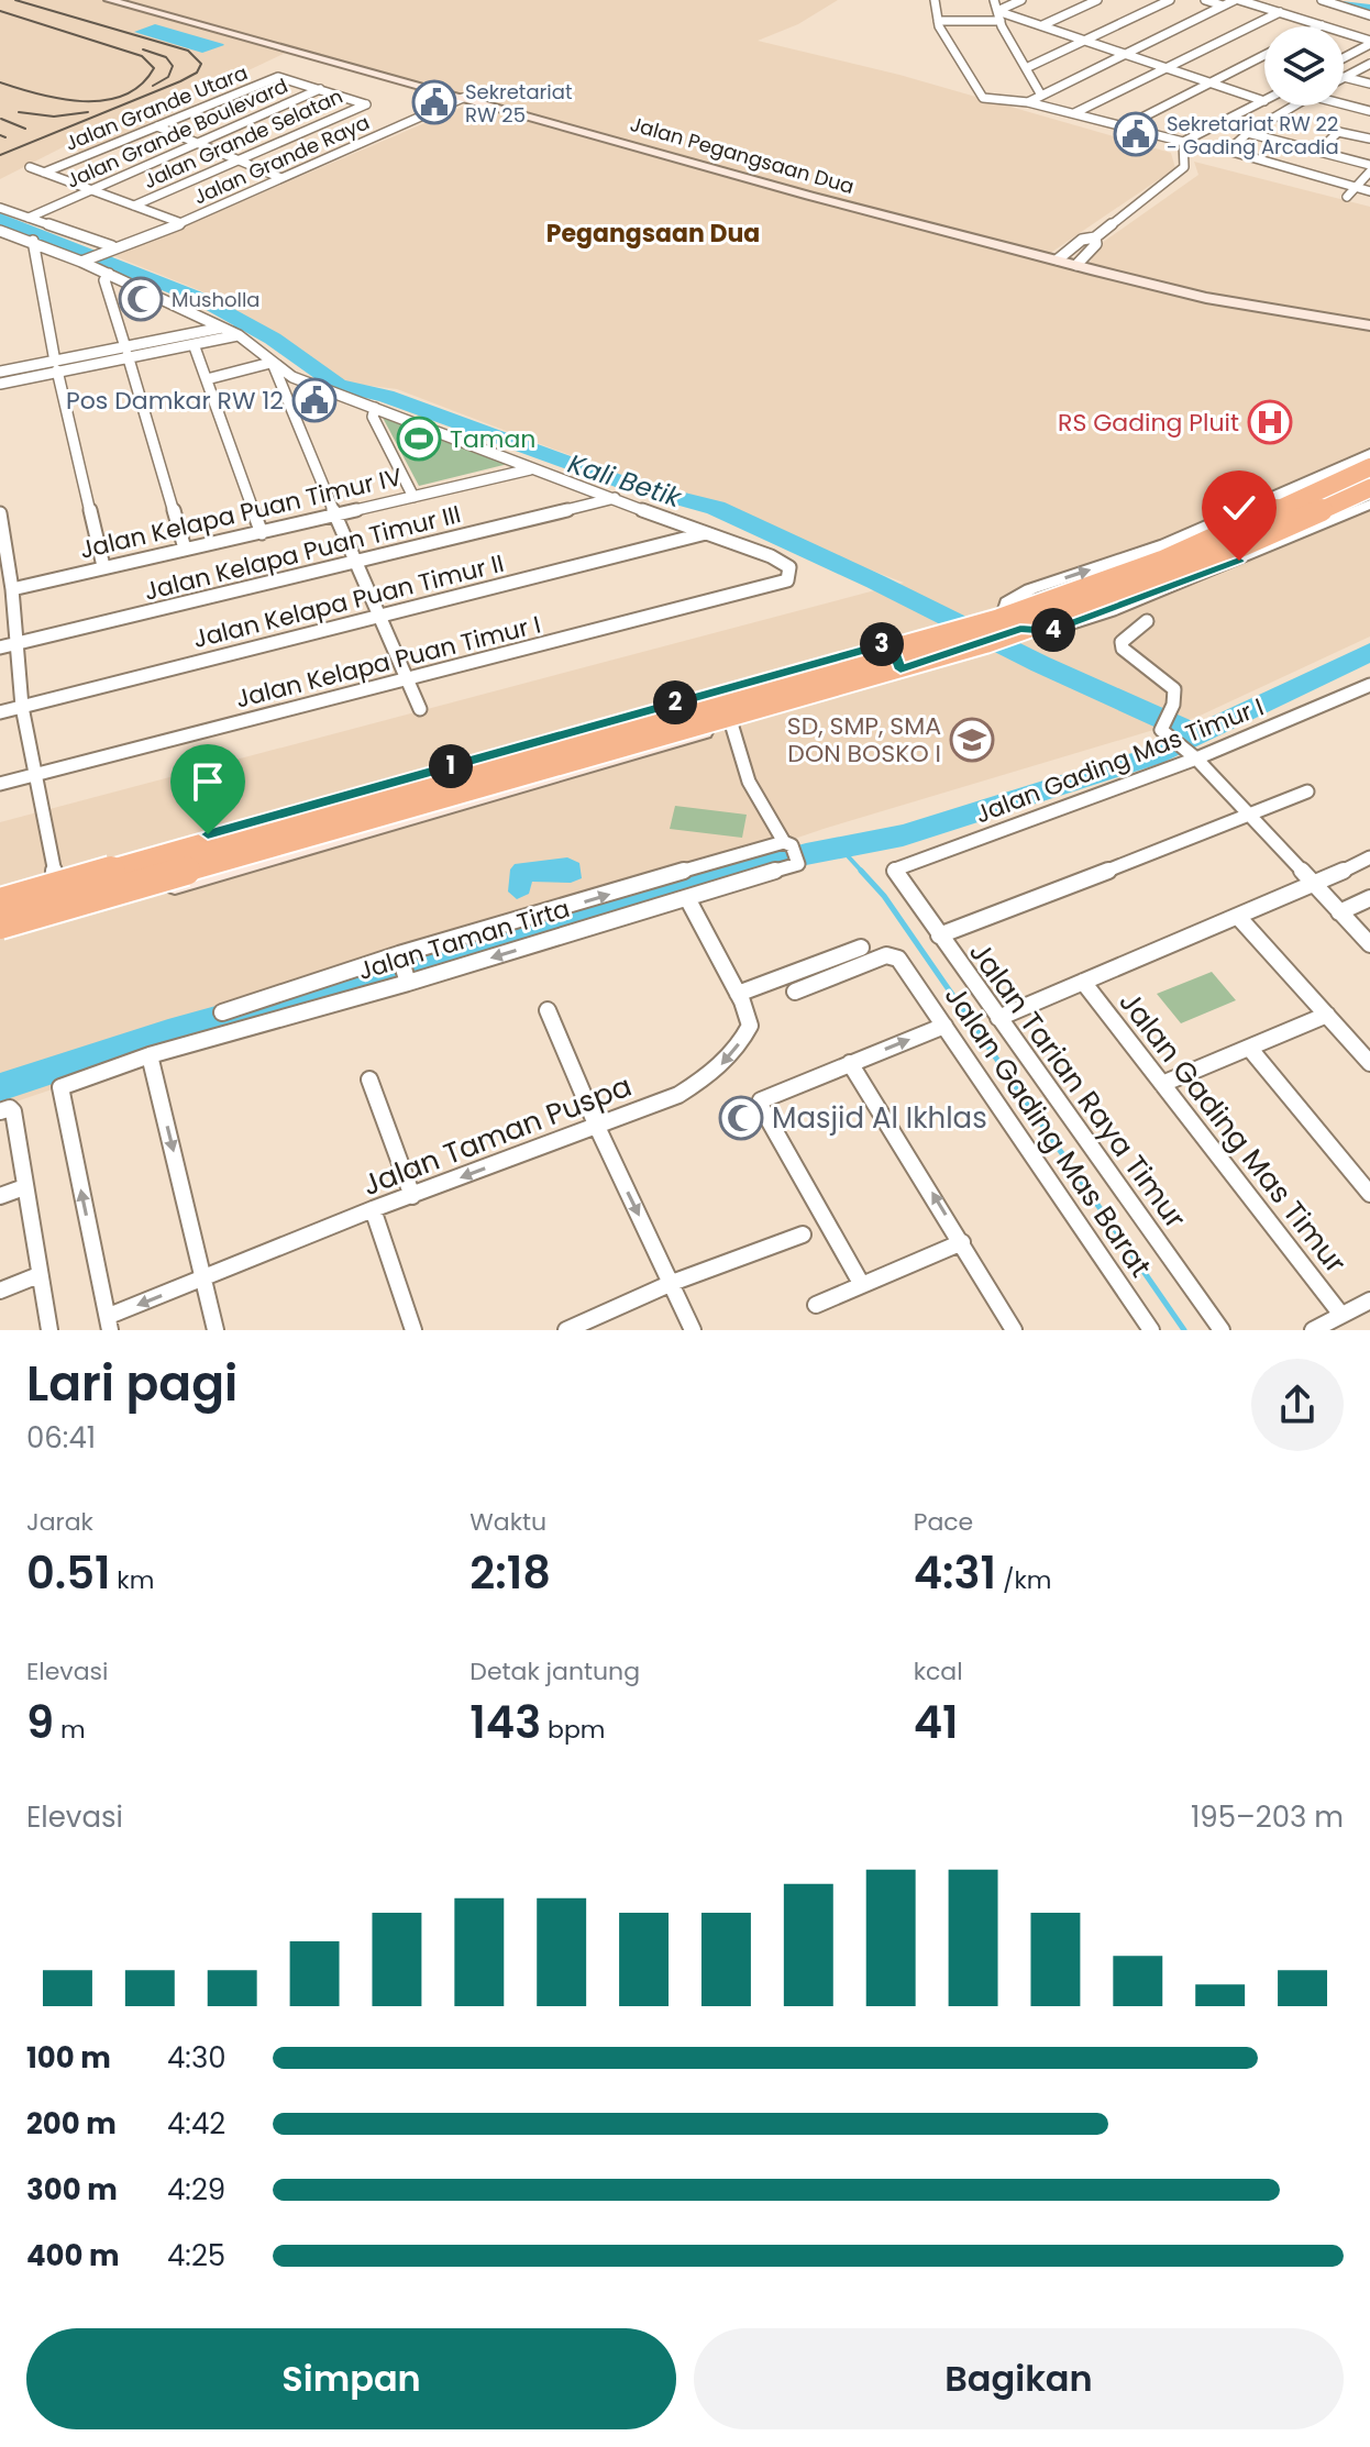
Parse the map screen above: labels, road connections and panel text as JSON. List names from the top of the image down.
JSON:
{
  "streets": {
    "main road": ["Jalan Pegangsaan Dua"],
    "street": [
      "Jalan Grande Utara",
      "Jalan Grande Boulevard",
      "Jalan Grande Selatan",
      "Jalan Grande Raya",
      "Jalan Kelapa Puan Timur IV",
      "Jalan Kelapa Puan Timur III",
      "Jalan Kelapa Puan Timur II",
      "Jalan Kelapa Puan Timur I",
      "Jalan Gading Mas Timur I",
      "Jalan Taman Tirta",
      "Jalan Tarian Raya Timur",
      "Jalan Gading Mas Barat",
      "Jalan Gading Mas Timur",
      "Jalan Taman Puspa"
    ]
  },
  "crossings": [
    ["Jalan Grande Utara", "Jalan Grande Boulevard"],
    ["Jalan Grande Utara", "Jalan Grande Selatan"],
    ["Jalan Grande Boulevard", "Jalan Grande Selatan"],
    ["Jalan Pegangsaan Dua", "Jalan Grande Raya"],
    ["Jalan Kelapa Puan Timur II", "Jalan Kelapa Puan Timur I"],
    ["Jalan Gading Mas Timur I", "Jalan Tarian Raya Timur"],
    ["Jalan Taman Tirta", "Jalan Taman Puspa"]
  ],
  "one_way": ["Jalan Taman Puspa"],
  "districts": ["Pegangsaan Dua"],
  "water": ["Kali Betik"],
  "places": {
    "public building": ["Sekretariat RW 25", "Sekretariat RW 22 - Gading Arcadia", "Pos Damkar RW 12"],
    "mosque": ["Musholla", "Masjid Al Ikhlas"],
    "hospital": ["RS Gading Pluit"],
    "sports": ["Taman"],
    "school or university": ["SD, SMP, SMA DON BOSKO I"]
  },
  "page": {
    "pins": [
      "4",
      "3",
      "2",
      "1"
    ],
    "heading": ["Lari pagi", "06:41"],
    "stats": [
      ["Jarak", "0.51 km"],
      ["Waktu", "2:18"],
      ["Pace", "4:31 /km"],
      ["Elevasi", "9 m"],
      ["Detak jantung", "143 bpm"],
      ["kcal", "41"]
    ],
    "chart": ["Elevasi", "195–203 m"],
    "list": [
      {
        "name": "100 m",
        "note": "4:30"
      },
      {
        "name": "200 m",
        "note": "4:42"
      },
      {
        "name": "300 m",
        "note": "4:29"
      },
      {
        "name": "400 m",
        "note": "4:25"
      }
    ],
    "buttons": ["Simpan", "Bagikan"]
  }
}
